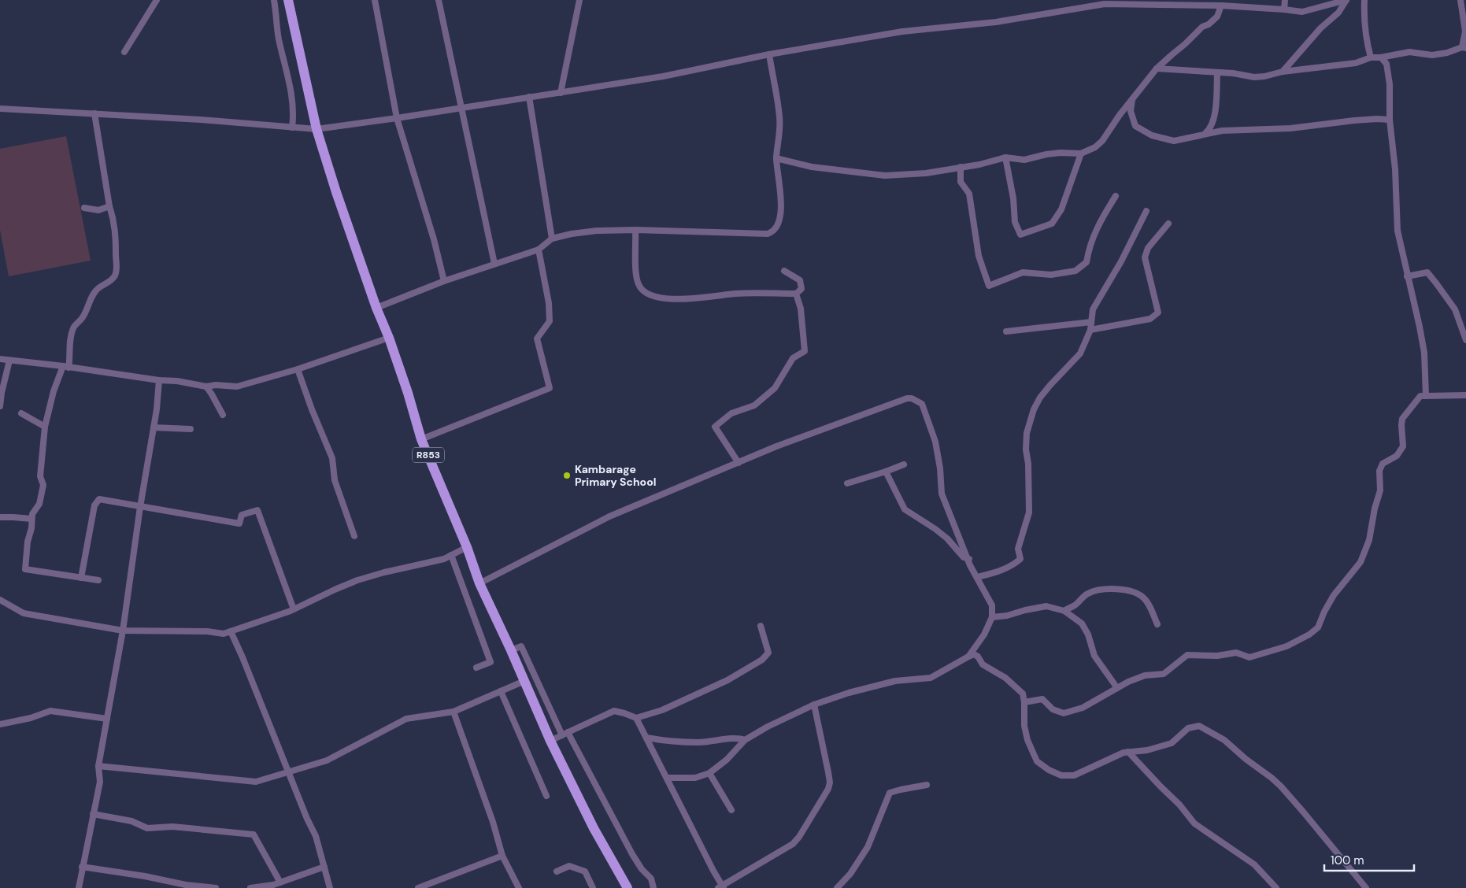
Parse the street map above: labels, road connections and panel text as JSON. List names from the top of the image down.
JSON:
{
  "streets": {
    "main road": ["R853"]
  },
  "places": ["Kambarage Primary School"],
  "scale_bar": "100 m"
}
